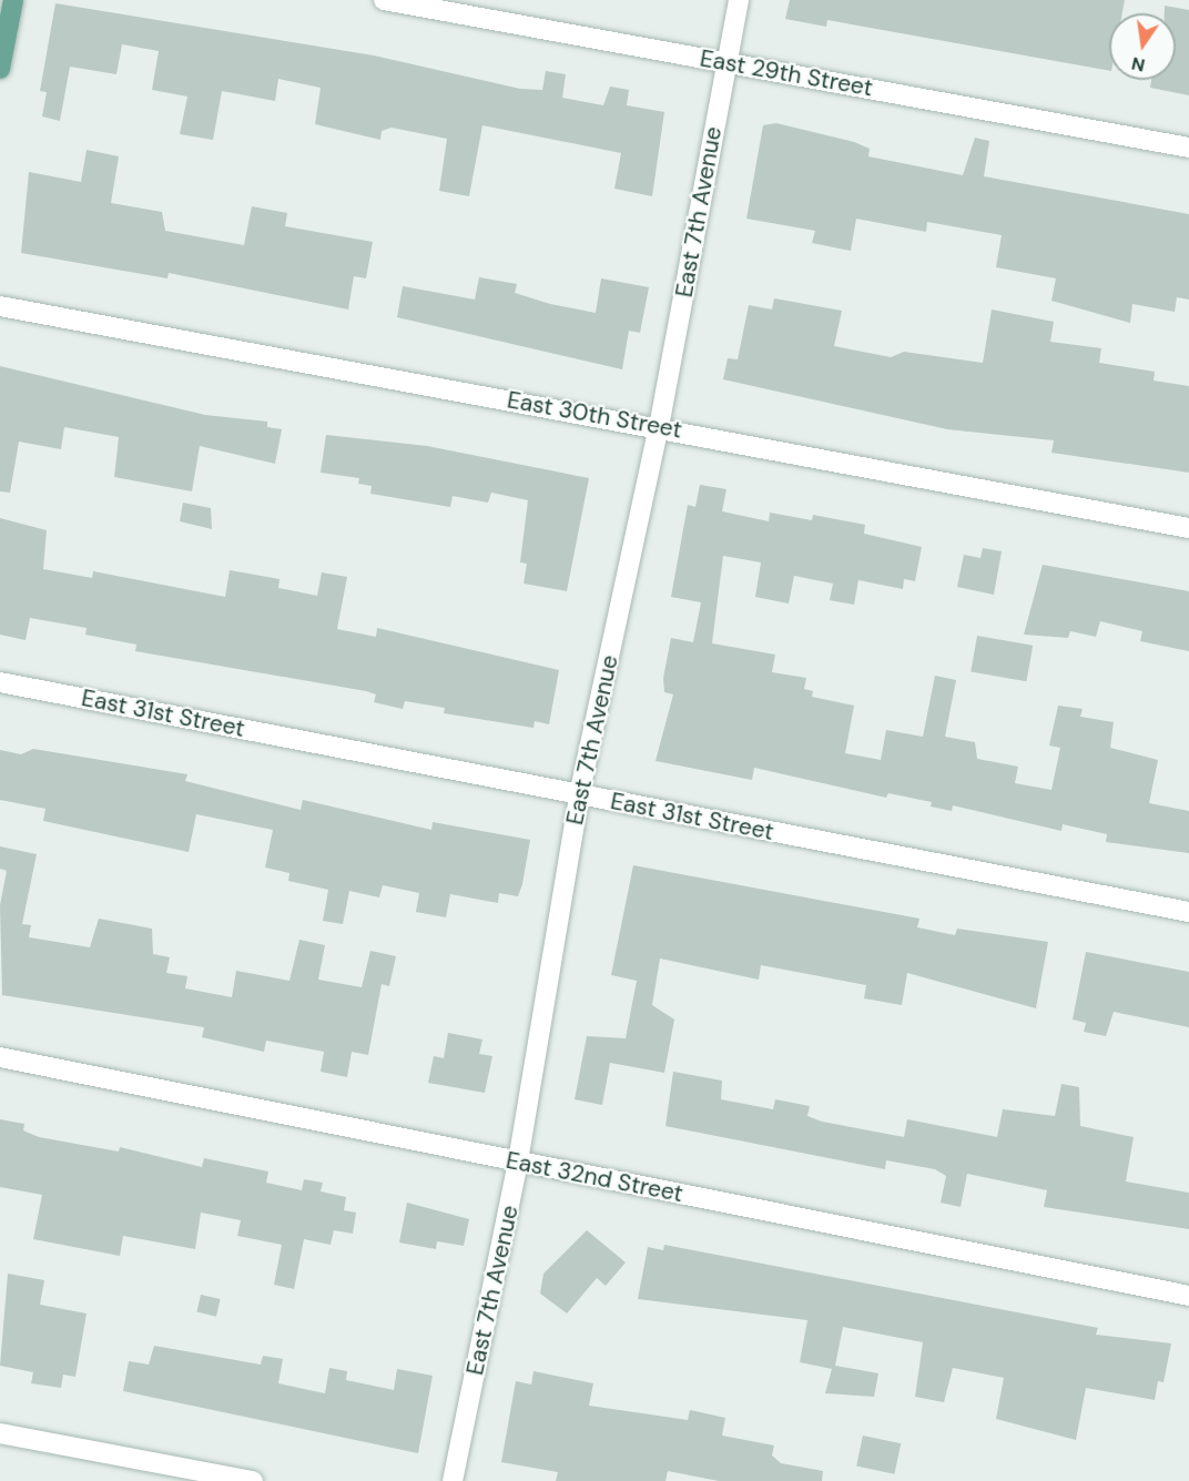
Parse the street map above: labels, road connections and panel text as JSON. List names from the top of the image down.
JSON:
{
  "streets": {
    "street": [
      "East 29th Street",
      "East 7th Avenue",
      "East 30th Street",
      "East 31st Street",
      "East 32nd Street"
    ]
  },
  "crossings": [
    ["East 29th Street", "East 7th Avenue"],
    ["East 7th Avenue", "East 30th Street"],
    ["East 7th Avenue", "East 31st Street"],
    ["East 7th Avenue", "East 32nd Street"]
  ],
  "north": "bottom"
}
